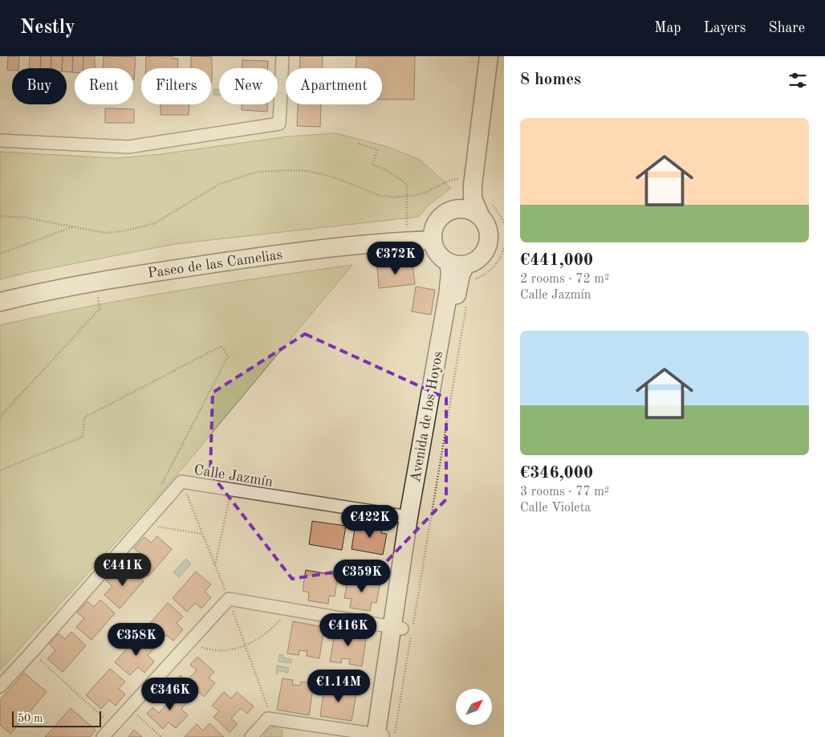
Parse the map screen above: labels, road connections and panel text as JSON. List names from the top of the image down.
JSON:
{
  "streets": {
    "street": ["Paseo de las Camelias", "Avenida de los Hoyos", "Calle Jazmín"]
  },
  "crossings": [
    ["Paseo de las Camelias", "Avenida de los Hoyos"],
    ["Avenida de los Hoyos", "Calle Jazmín"]
  ],
  "scale_bar": "50 m",
  "north": "top right",
  "page": {
    "header": "Nestly",
    "nav": ["Map", "Layers", "Share"],
    "heading": "8 homes",
    "chip": [
      "Buy",
      "Rent",
      "Filters",
      "New",
      "Apartment"
    ],
    "list": [
      {
        "name": "€441,000",
        "note": "2 rooms · 72 m² · Calle Jazmín"
      },
      {
        "name": "€346,000",
        "note": "3 rooms · 77 m² · Calle Violeta"
      }
    ],
    "price": [
      "€372K",
      "€422K",
      "€441K",
      "€359K",
      "€416K",
      "€358K",
      "€1.14M",
      "€346K"
    ],
    "scale": "50 m"
  }
}
